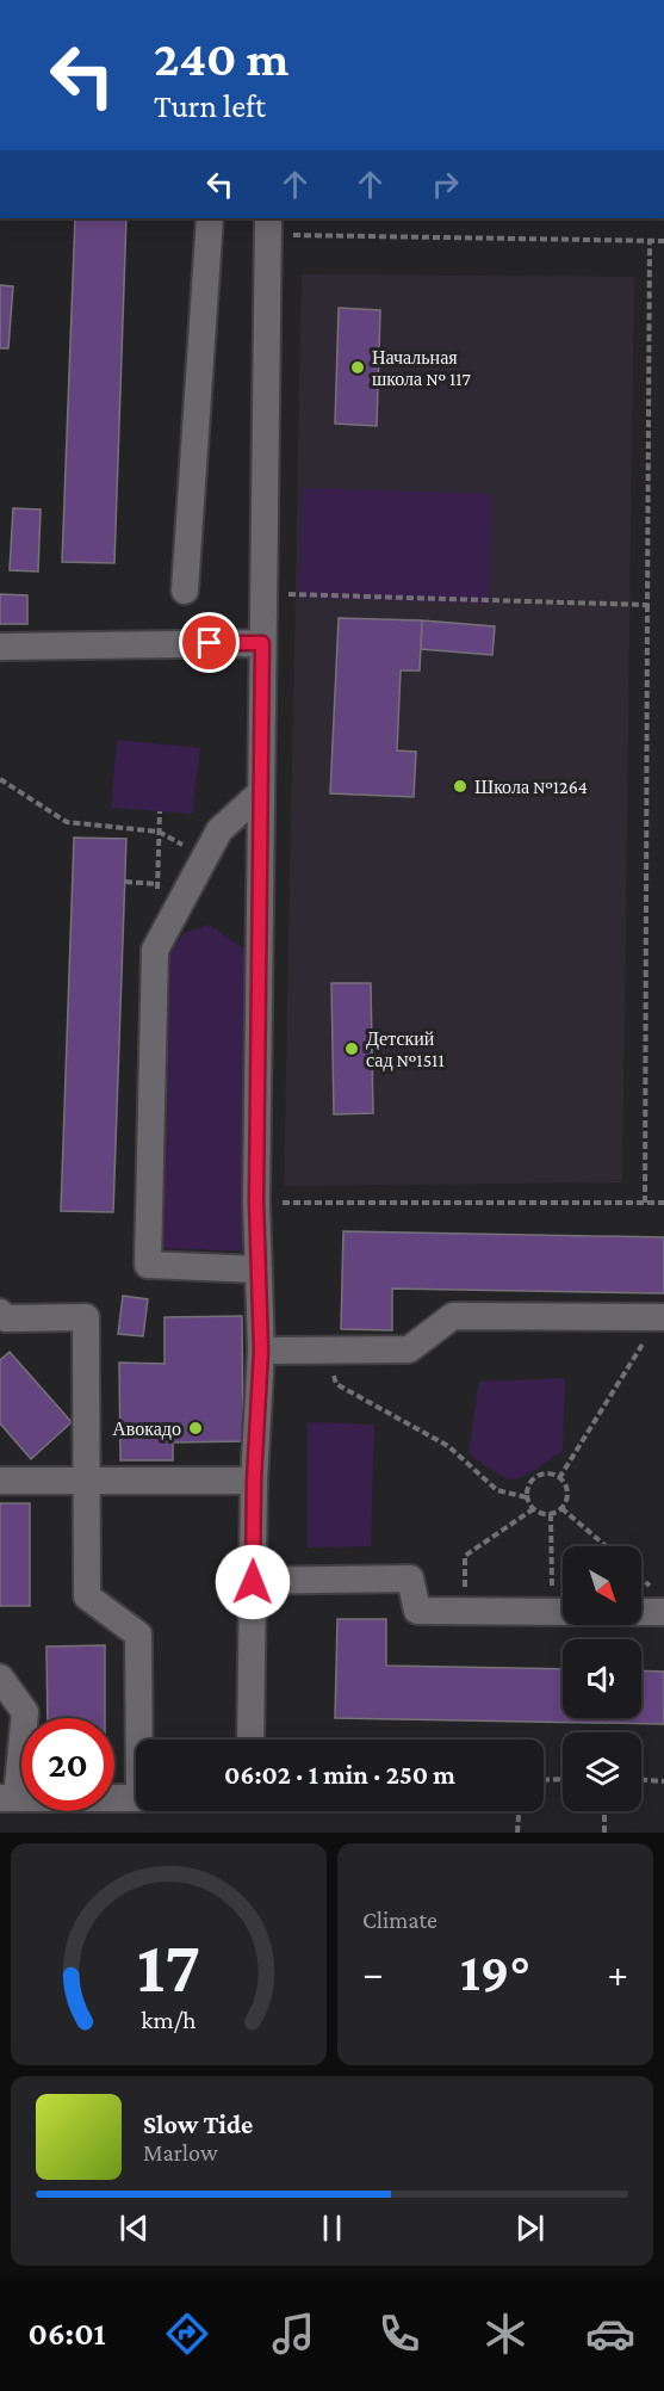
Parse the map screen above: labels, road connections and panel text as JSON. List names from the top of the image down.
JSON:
{
  "places": [
    "Начальная школа № 117",
    "Школа №1264",
    "Детский сад №1511",
    "Авокадо"
  ],
  "north": "bottom right",
  "page": {
    "turn": ["240 m", "Turn left"],
    "limit": "20",
    "trip": "06:02 · 1 min · 250 m",
    "tile": "Climate",
    "heat": ["−", "19°", "+"],
    "song": ["Slow Tide", "Marlow"],
    "tabs": "06:01",
    "gauge": ["17", "km/h"]
  }
}
